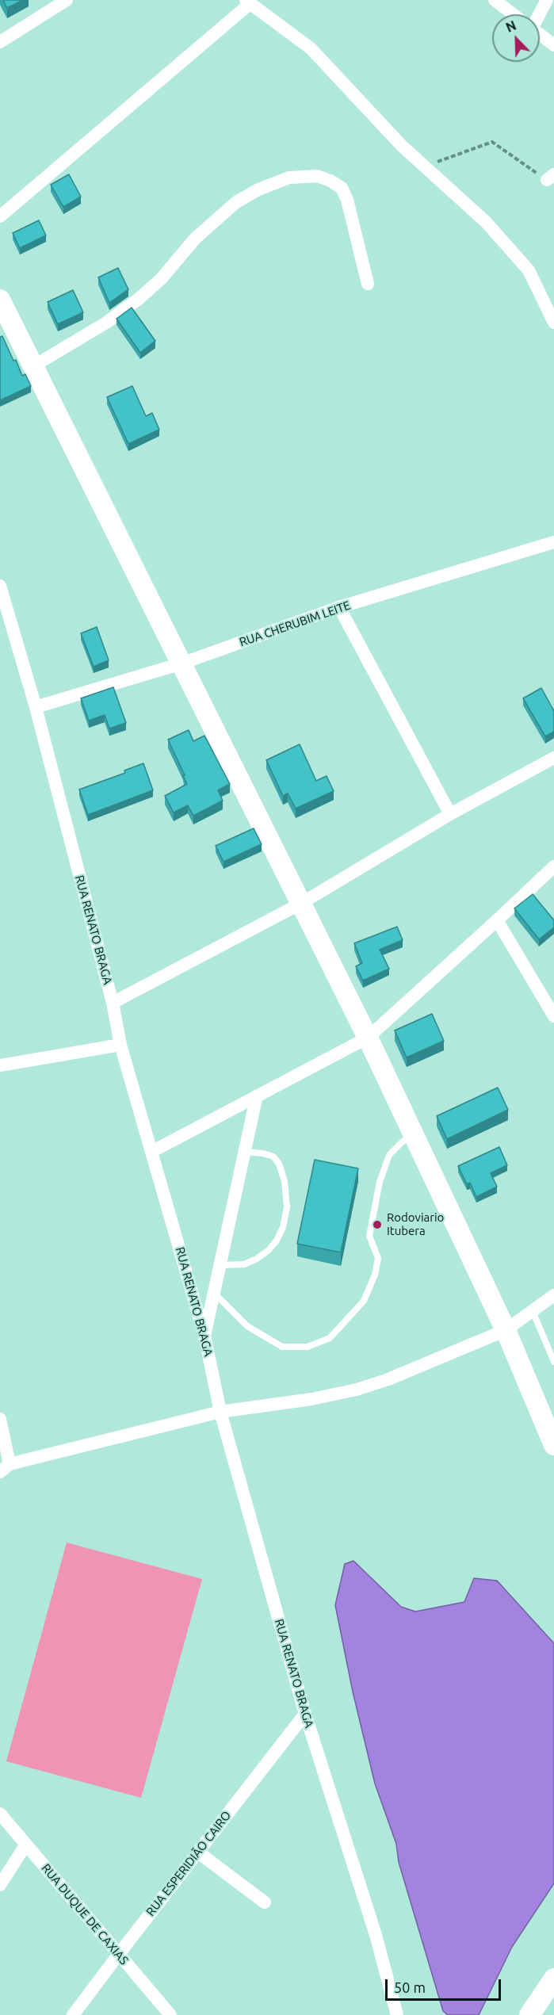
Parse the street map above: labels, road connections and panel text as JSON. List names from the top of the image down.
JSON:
{
  "streets": {
    "street": [
      "RUA CHERUBIM LEITE",
      "RUA RENATO BRAGA",
      "RUA ESPERIDIÃO CAIRO",
      "RUA DUQUE DE CAXIAS"
    ]
  },
  "crossings": [
    ["RUA CHERUBIM LEITE", "RUA RENATO BRAGA"],
    ["RUA RENATO BRAGA", "RUA ESPERIDIÃO CAIRO"],
    ["RUA ESPERIDIÃO CAIRO", "RUA DUQUE DE CAXIAS"]
  ],
  "places": ["Rodoviario Itubera"],
  "scale_bar": "50 m",
  "north": "top left"
}
